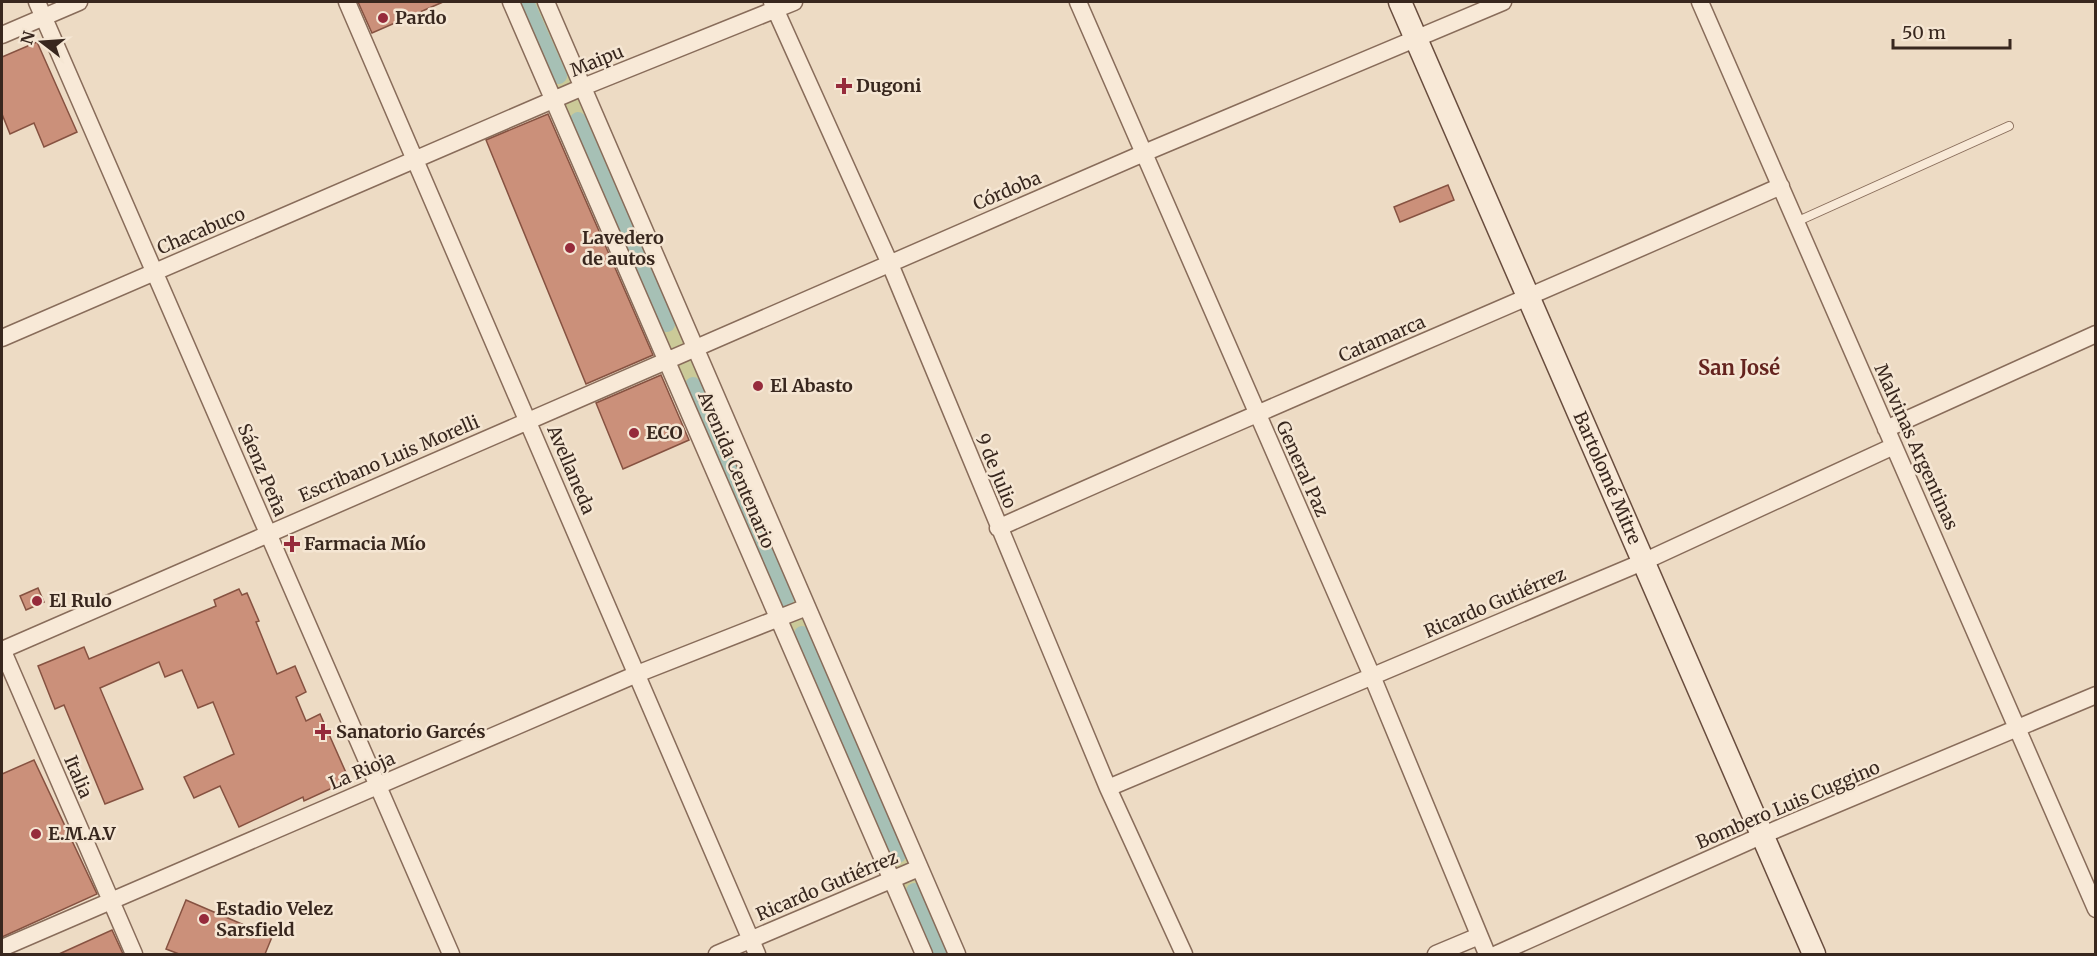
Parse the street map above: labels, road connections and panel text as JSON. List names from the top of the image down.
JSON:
{
  "streets": {
    "main road": ["Bartolomé Mitre"],
    "street": [
      "Maipu",
      "Córdoba",
      "Chacabuco",
      "Catamarca",
      "Malvinas Argentinas",
      "Escribano Luis Morelli",
      "General Paz",
      "Sáenz Peña",
      "Avellaneda",
      "Avenida Centenario",
      "9 de Julio",
      "Ricardo Gutiérrez",
      "La Rioja",
      "Italia",
      "Bombero Luis Cuggino"
    ]
  },
  "crossings": [
    ["Maipu", "Chacabuco"],
    ["Maipu", "Avellaneda"],
    ["Maipu", "Avenida Centenario"],
    ["Maipu", "9 de Julio"],
    ["Córdoba", "Escribano Luis Morelli"],
    ["Córdoba", "General Paz"],
    ["Córdoba", "Avellaneda"],
    ["Córdoba", "Avenida Centenario"],
    ["Córdoba", "9 de Julio"],
    ["Córdoba", "Bartolomé Mitre"],
    ["Chacabuco", "Sáenz Peña"],
    ["Chacabuco", "Avellaneda"],
    ["Catamarca", "Malvinas Argentinas"],
    ["Catamarca", "General Paz"],
    ["Catamarca", "9 de Julio"],
    ["Catamarca", "Bartolomé Mitre"],
    ["Malvinas Argentinas", "Ricardo Gutiérrez"],
    ["Malvinas Argentinas", "Bombero Luis Cuggino"],
    ["Escribano Luis Morelli", "Sáenz Peña"],
    ["Escribano Luis Morelli", "Avellaneda"],
    ["Escribano Luis Morelli", "Italia"],
    ["General Paz", "Ricardo Gutiérrez"],
    ["Sáenz Peña", "La Rioja"],
    ["Avellaneda", "Ricardo Gutiérrez"],
    ["Avellaneda", "La Rioja"],
    ["Avenida Centenario", "Ricardo Gutiérrez"],
    ["Avenida Centenario", "La Rioja"],
    ["9 de Julio", "Ricardo Gutiérrez"],
    ["Bartolomé Mitre", "Ricardo Gutiérrez"],
    ["Bartolomé Mitre", "Bombero Luis Cuggino"],
    ["La Rioja", "Italia"]
  ],
  "districts": ["San José"],
  "places": {
    "other": [
      "Pardo",
      "Lavedero de autos",
      "El Abasto",
      "ECO",
      "El Rulo",
      "E.M.A.V",
      "Estadio Velez Sarsfield"
    ],
    "health": ["Dugoni", "Farmacia Mío", "Sanatorio Garcés"]
  },
  "scale_bar": "50 m",
  "north": "left"
}
